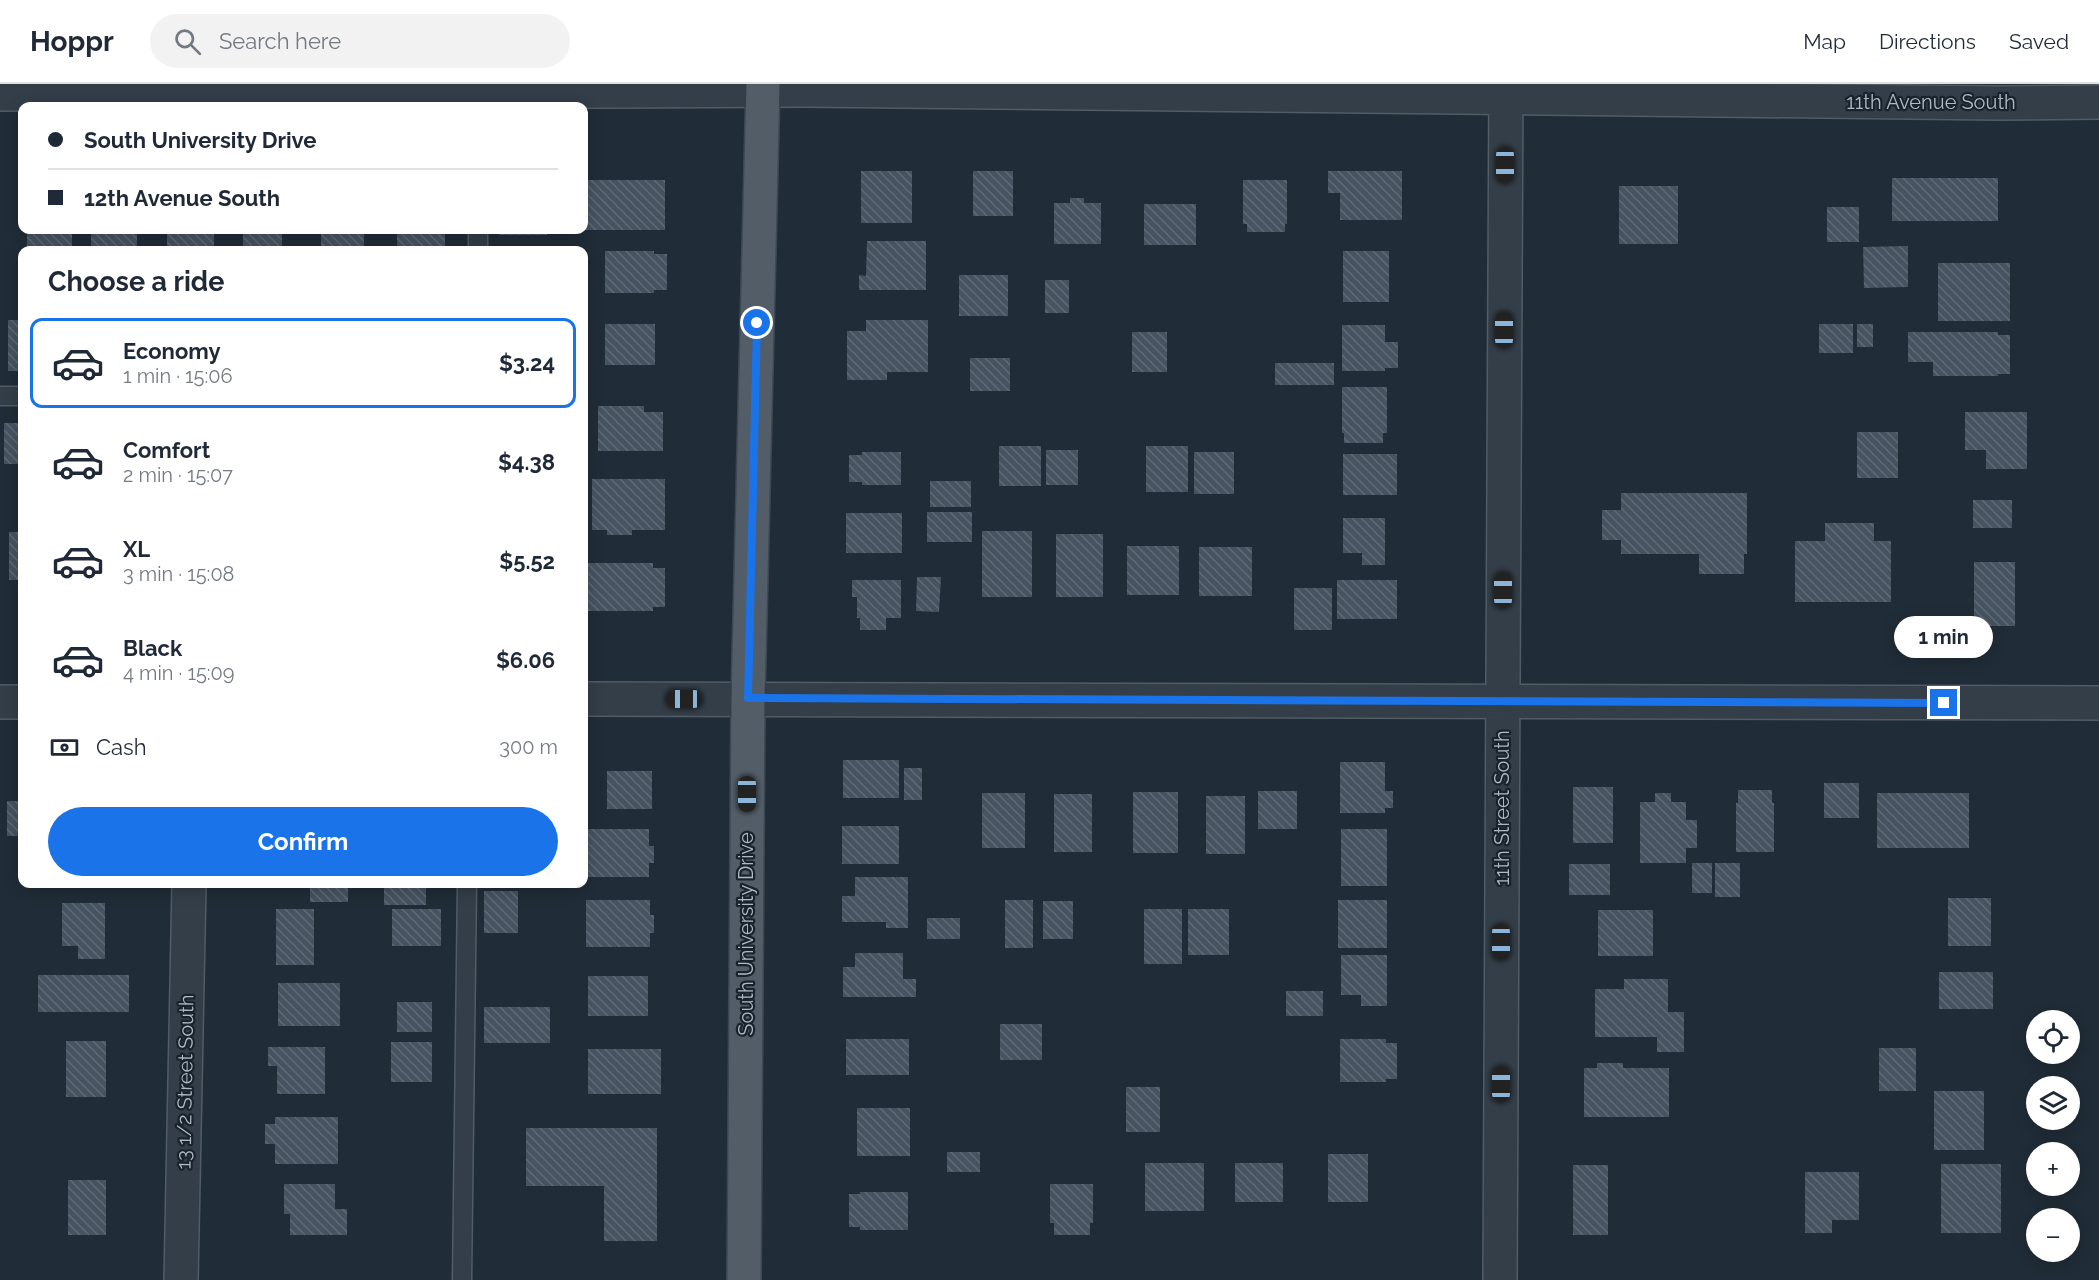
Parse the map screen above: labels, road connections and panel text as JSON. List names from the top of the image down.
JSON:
{
  "streets": {
    "main road": ["South University Drive"],
    "street": ["11th Avenue South", "11th Street South", "13 1/2 Street South"]
  },
  "crossings": [
    ["11th Avenue South", "11th Street South"],
    ["11th Avenue South", "South University Drive"]
  ],
  "page": {
    "header": "Hoppr",
    "search": "Search here",
    "nav": ["Map", "Directions", "Saved"],
    "banner": ["South University Drive", "12th Avenue South"],
    "heading": "Choose a ride",
    "list": [
      {
        "name": "Economy",
        "note": "1 min · 15:06",
        "value": "$3.24"
      },
      {
        "name": "Comfort",
        "note": "2 min · 15:07",
        "value": "$4.38"
      },
      {
        "name": "XL",
        "note": "3 min · 15:08",
        "value": "$5.52"
      },
      {
        "name": "Black",
        "note": "4 min · 15:09",
        "value": "$6.06"
      }
    ],
    "bubble": "1 min",
    "pay": ["Cash", "300 m"],
    "buttons": "Confirm",
    "map_buttons": ["+", "−"]
  }
}
